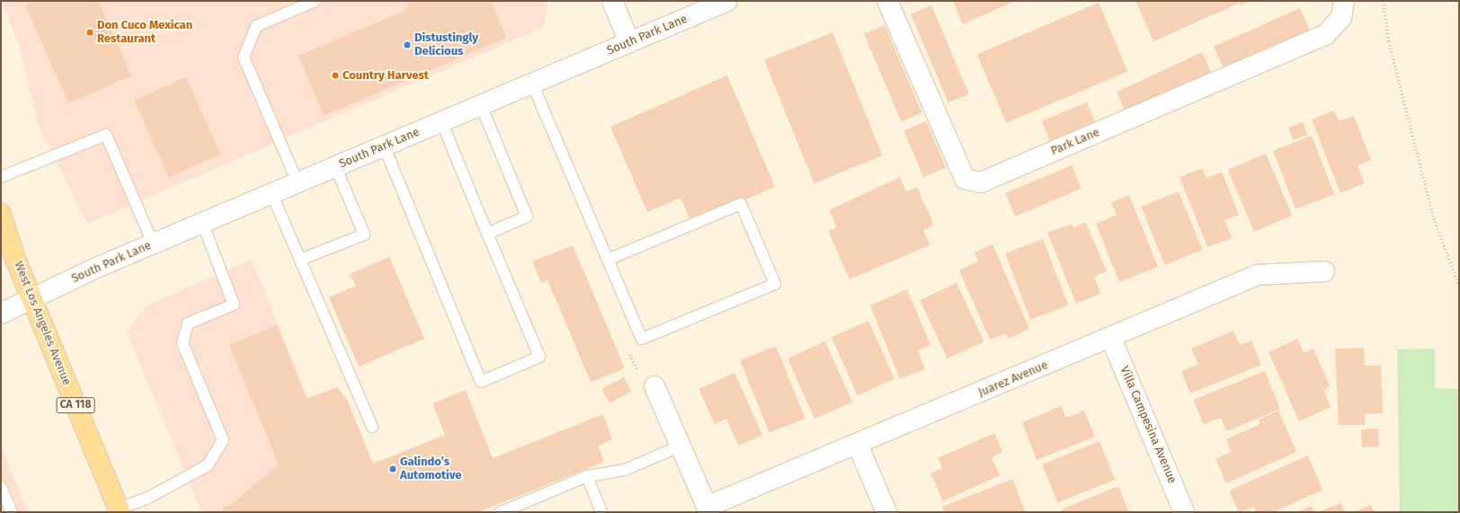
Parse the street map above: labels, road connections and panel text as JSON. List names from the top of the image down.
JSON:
{
  "streets": {
    "main road": ["West Los Angeles Avenue", "CA 118"],
    "street": [
      "South Park Lane",
      "Park Lane",
      "Juarez Avenue",
      "Villa Campesina Avenue"
    ]
  },
  "crossings": [
    ["South Park Lane", "West Los Angeles Avenue"],
    ["Juarez Avenue", "Villa Campesina Avenue"]
  ],
  "places": [
    "Don Cuco Mexican Restaurant",
    "Distustingly Delicious",
    "Country Harvest",
    "Galindo’s Automotive"
  ]
}
